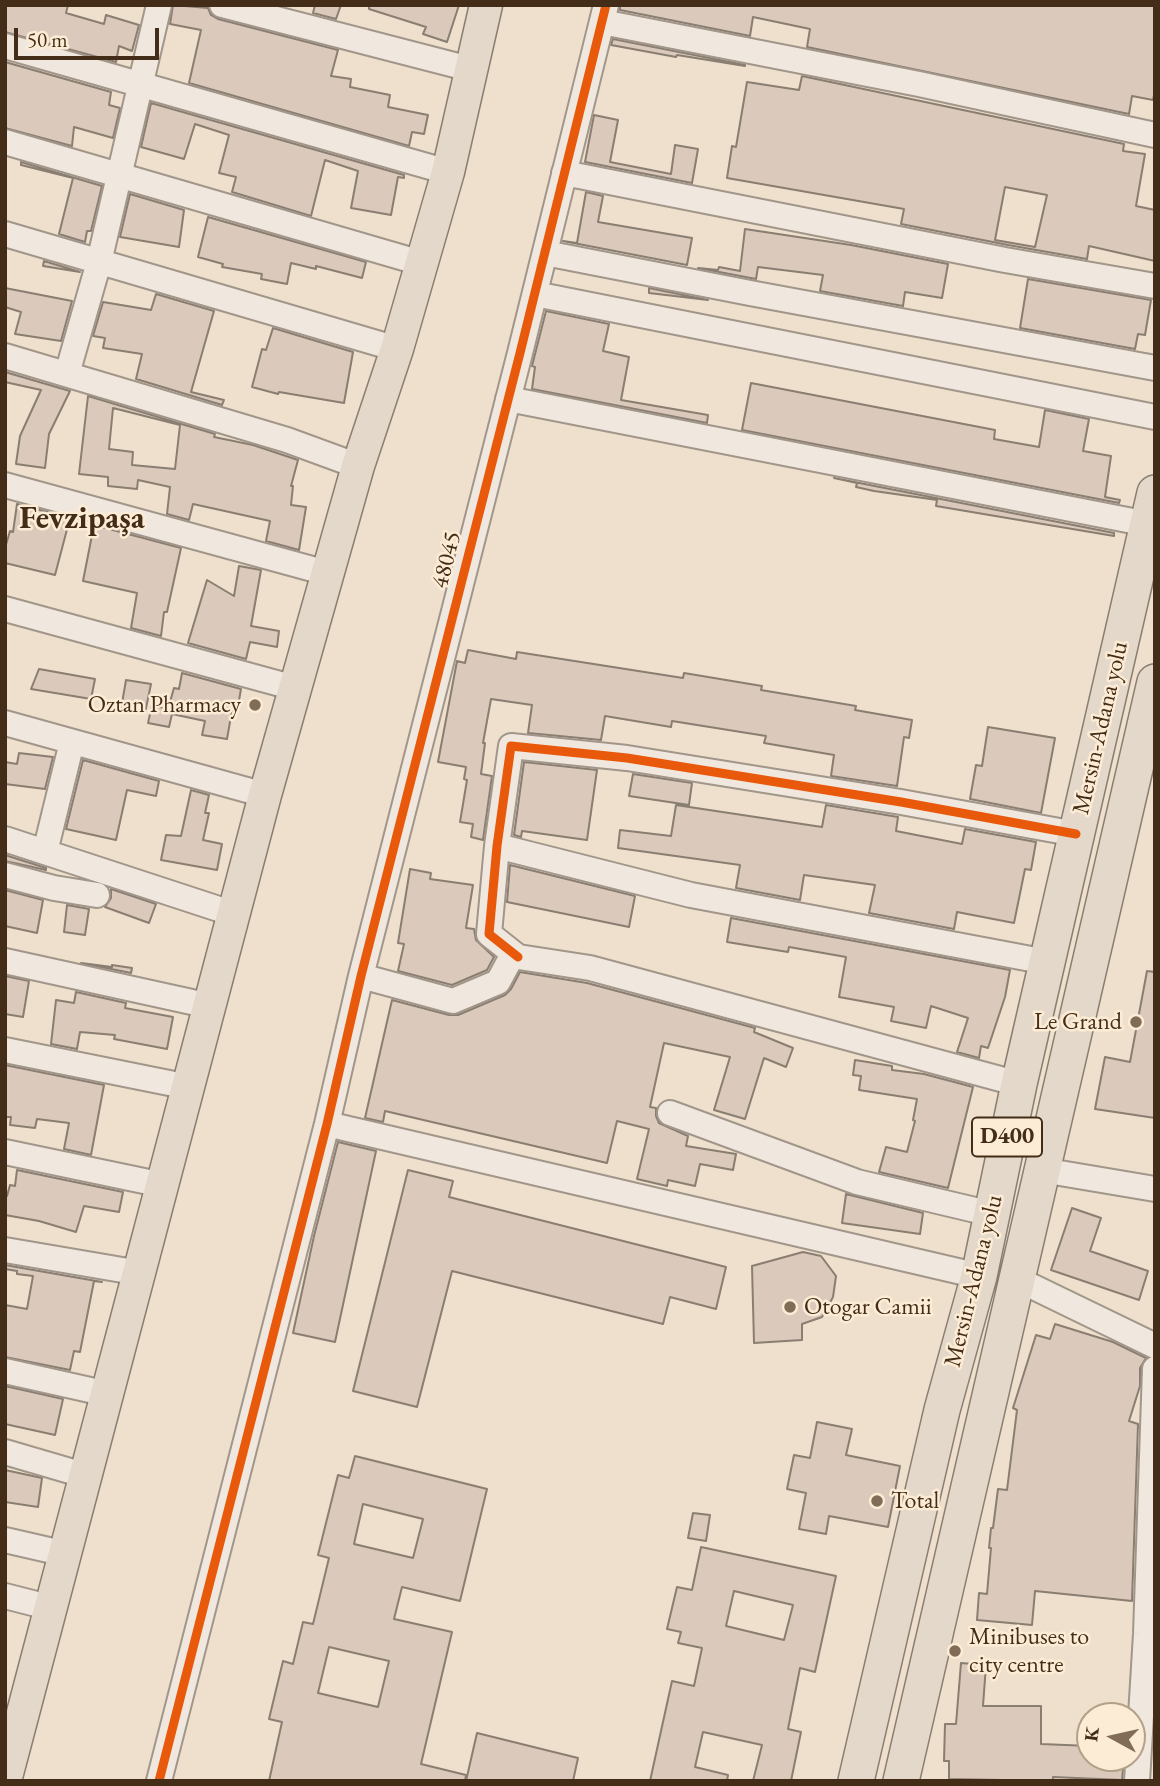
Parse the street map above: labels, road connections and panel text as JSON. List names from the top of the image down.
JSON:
{
  "streets": {
    "highway": ["Mersin-Adana yolu", "D400"],
    "street": ["48045"]
  },
  "districts": ["Fevzipaşa"],
  "places": [
    "Oztan Pharmacy",
    "Le Grand",
    "Otogar Camii",
    "Total",
    "Minibuses to city centre"
  ],
  "scale_bar": "50 m",
  "north": "left"
}
